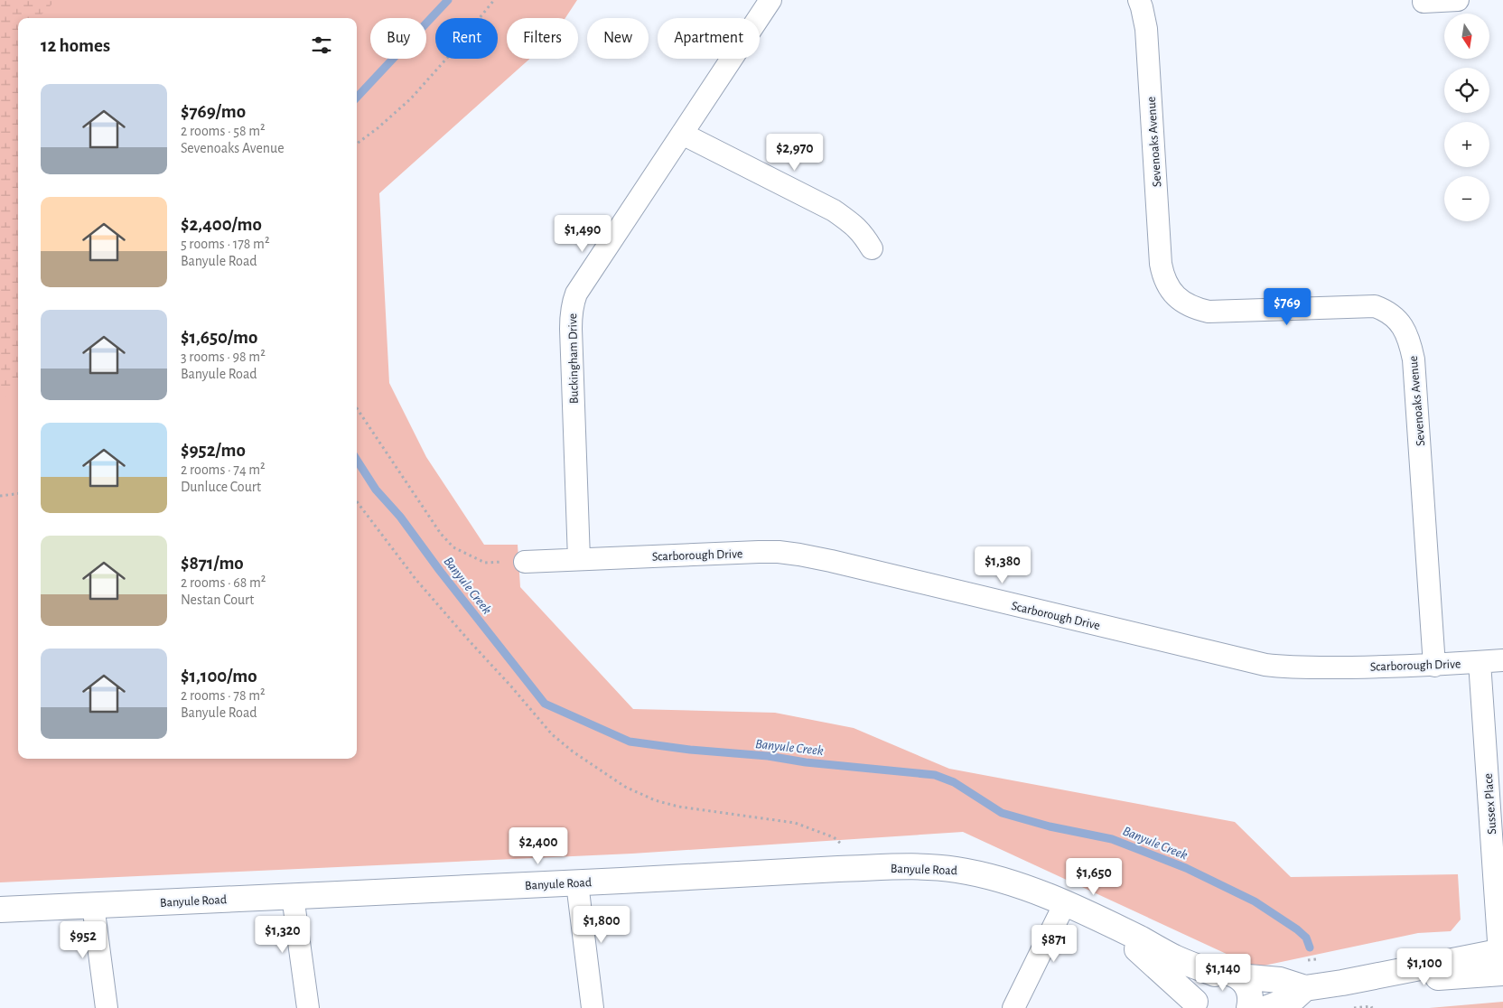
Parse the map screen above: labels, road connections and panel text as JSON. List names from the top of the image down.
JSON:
{
  "streets": {
    "street": [
      "Sevenoaks Avenue",
      "Buckingham Drive",
      "Scarborough Drive",
      "Sussex Place",
      "Banyule Road"
    ]
  },
  "crossings": [
    ["Sevenoaks Avenue", "Scarborough Drive"],
    ["Buckingham Drive", "Scarborough Drive"],
    ["Scarborough Drive", "Sussex Place"],
    ["Sussex Place", "Banyule Road"]
  ],
  "water": ["Banyule Creek"],
  "north": "bottom",
  "page": {
    "map_buttons": ["+", "−"],
    "chip": [
      "Buy",
      "Rent",
      "Filters",
      "New",
      "Apartment"
    ],
    "heading": "12 homes",
    "list": [
      {
        "name": "$769/mo",
        "note": "2 rooms · 58 m² · Sevenoaks Avenue"
      },
      {
        "name": "$2,400/mo",
        "note": "5 rooms · 178 m² · Banyule Road"
      },
      {
        "name": "$1,650/mo",
        "note": "3 rooms · 98 m² · Banyule Road"
      },
      {
        "name": "$952/mo",
        "note": "2 rooms · 74 m² · Dunluce Court"
      },
      {
        "name": "$871/mo",
        "note": "2 rooms · 68 m² · Nestan Court"
      },
      {
        "name": "$1,100/mo",
        "note": "2 rooms · 78 m² · Banyule Road"
      }
    ],
    "price": [
      "$2,970",
      "$1,490",
      "$769",
      "$1,380",
      "$2,400",
      "$1,650",
      "$1,800",
      "$1,320",
      "$952",
      "$871",
      "$1,100",
      "$1,140"
    ]
  }
}
